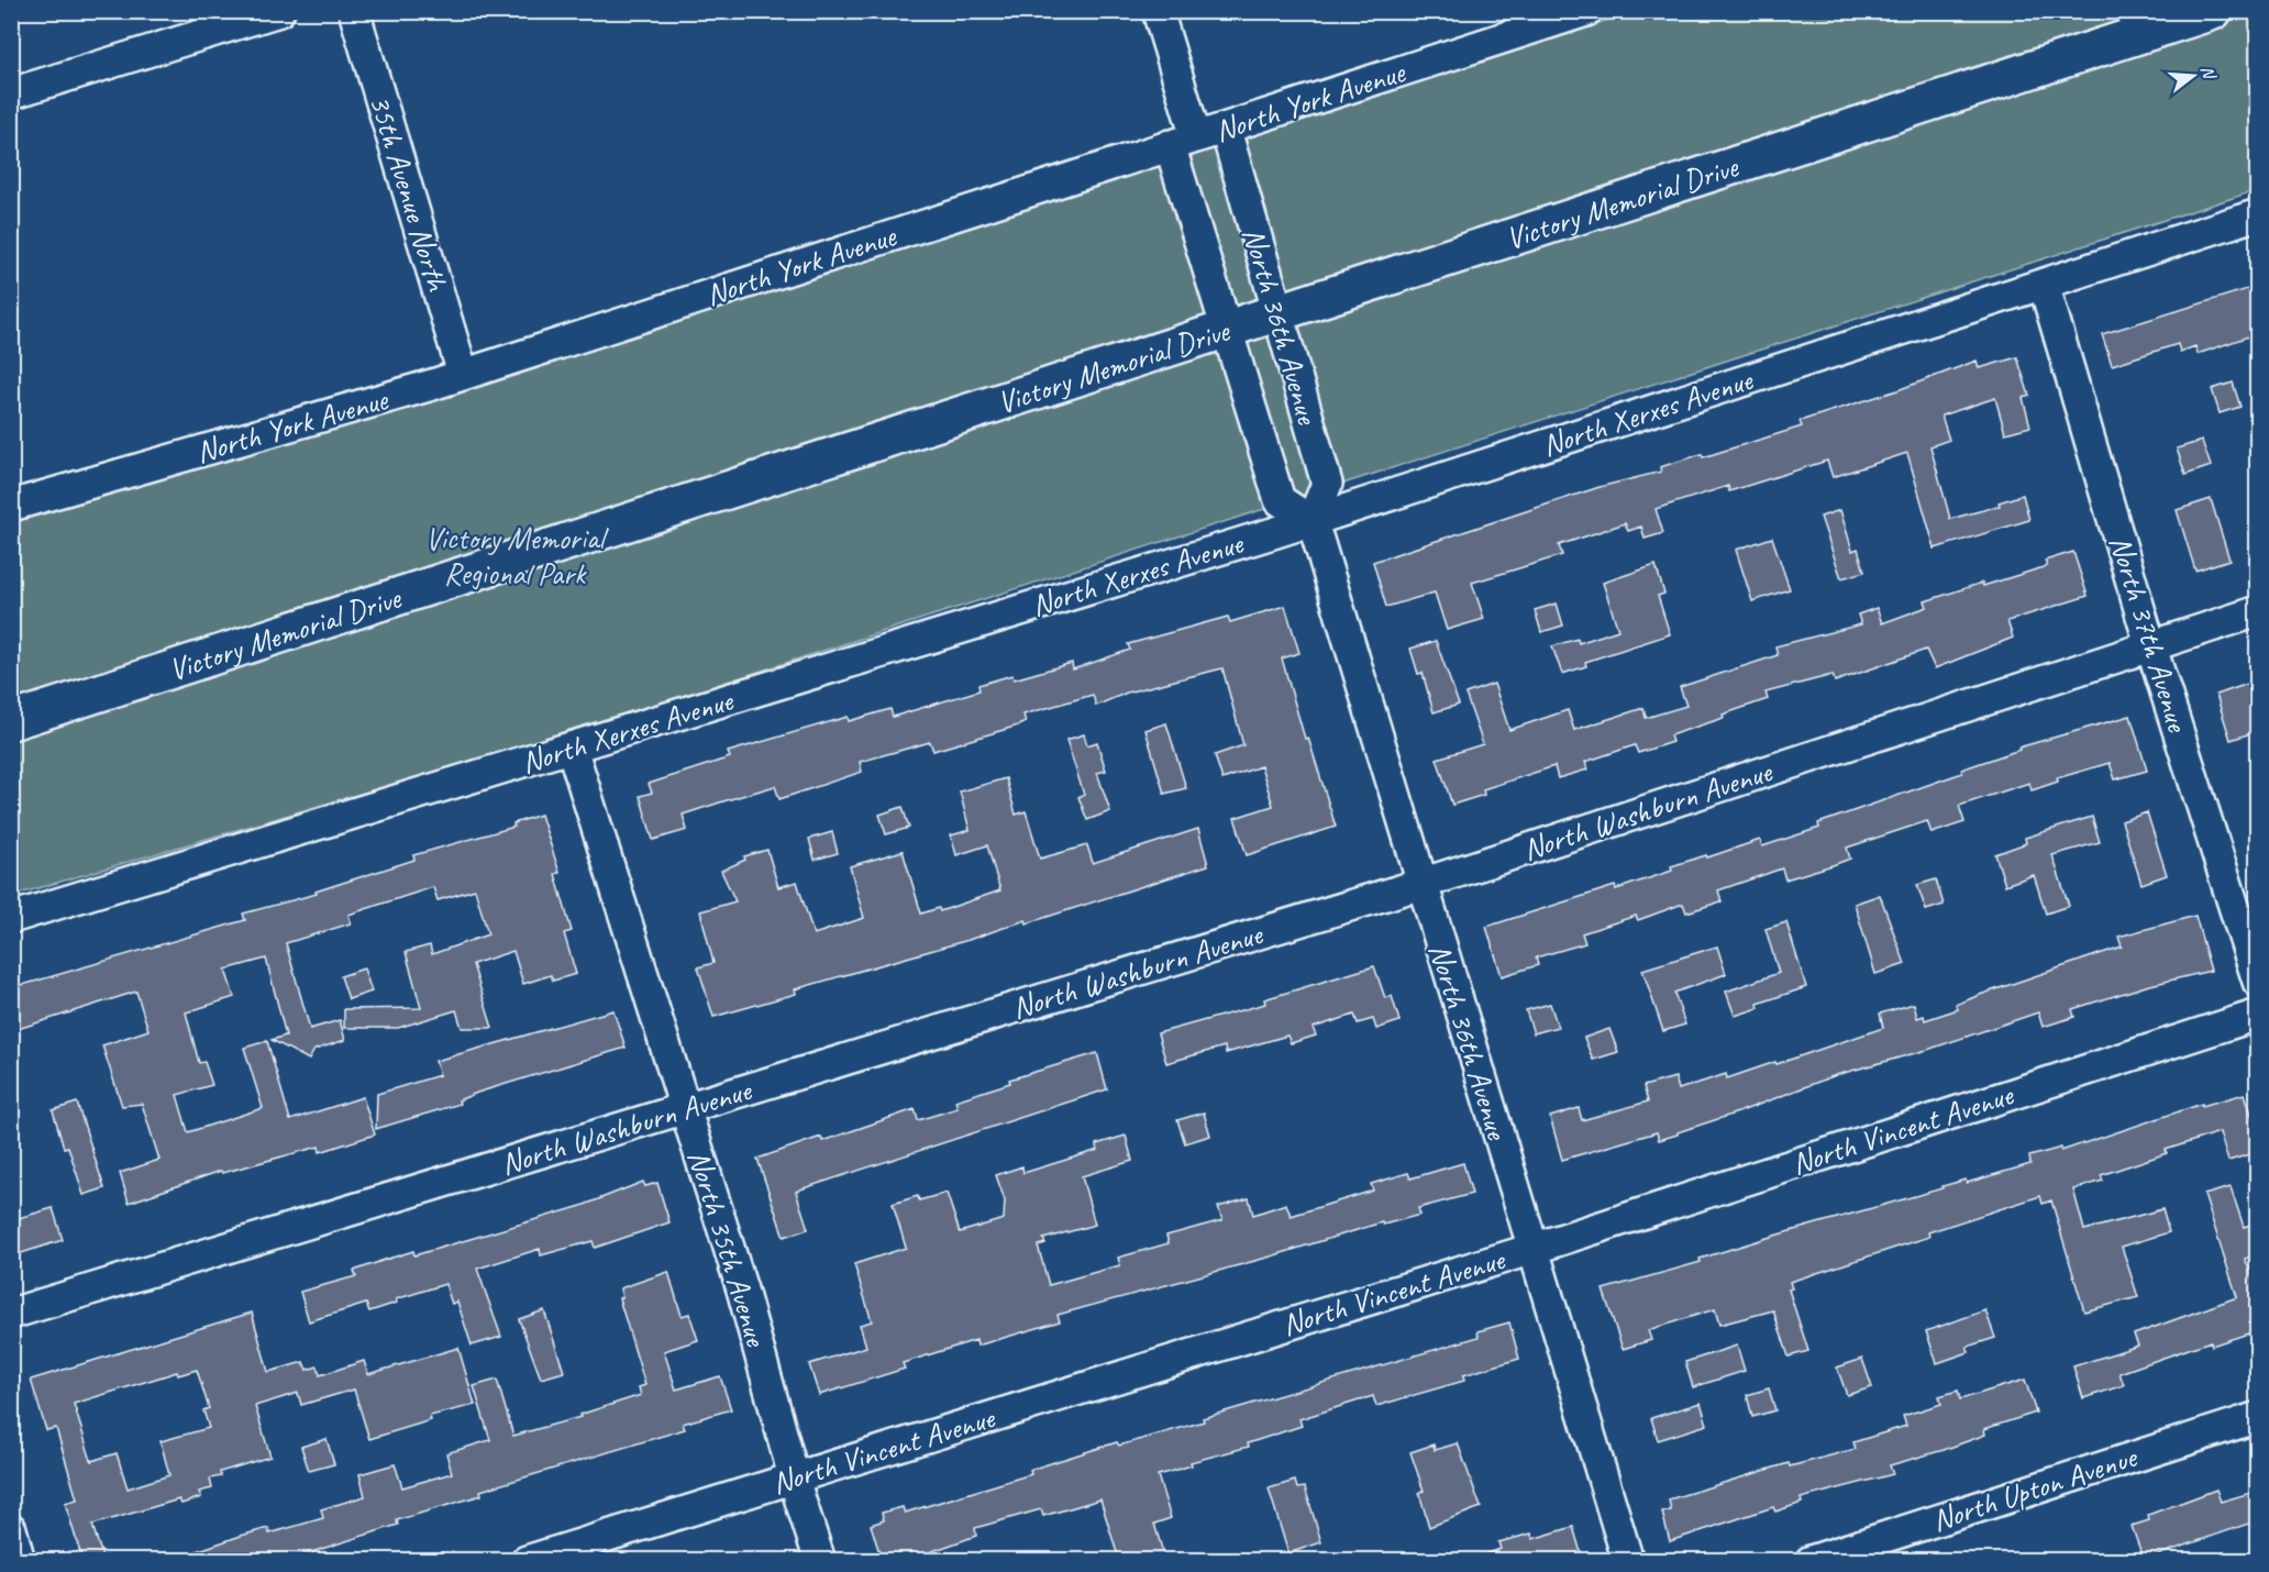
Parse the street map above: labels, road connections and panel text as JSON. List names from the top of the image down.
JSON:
{
  "streets": {
    "street": [
      "North York Avenue",
      "35th Avenue North",
      "Victory Memorial Drive",
      "North 36th Avenue",
      "North Xerxes Avenue",
      "North 37th Avenue",
      "North Washburn Avenue",
      "North Vincent Avenue",
      "North 35th Avenue",
      "North Upton Avenue"
    ]
  },
  "crossings": [
    ["North York Avenue", "35th Avenue North"],
    ["North York Avenue", "North 36th Avenue"],
    ["Victory Memorial Drive", "North 36th Avenue"],
    ["North 36th Avenue", "North Xerxes Avenue"],
    ["North 36th Avenue", "North Washburn Avenue"],
    ["North 36th Avenue", "North Vincent Avenue"],
    ["North Xerxes Avenue", "North 37th Avenue"],
    ["North Xerxes Avenue", "North 35th Avenue"],
    ["North 37th Avenue", "North Washburn Avenue"],
    ["North Washburn Avenue", "North 35th Avenue"],
    ["North Vincent Avenue", "North 35th Avenue"]
  ],
  "parks": ["Victory Memorial Regional Park"],
  "north": "right"
}
